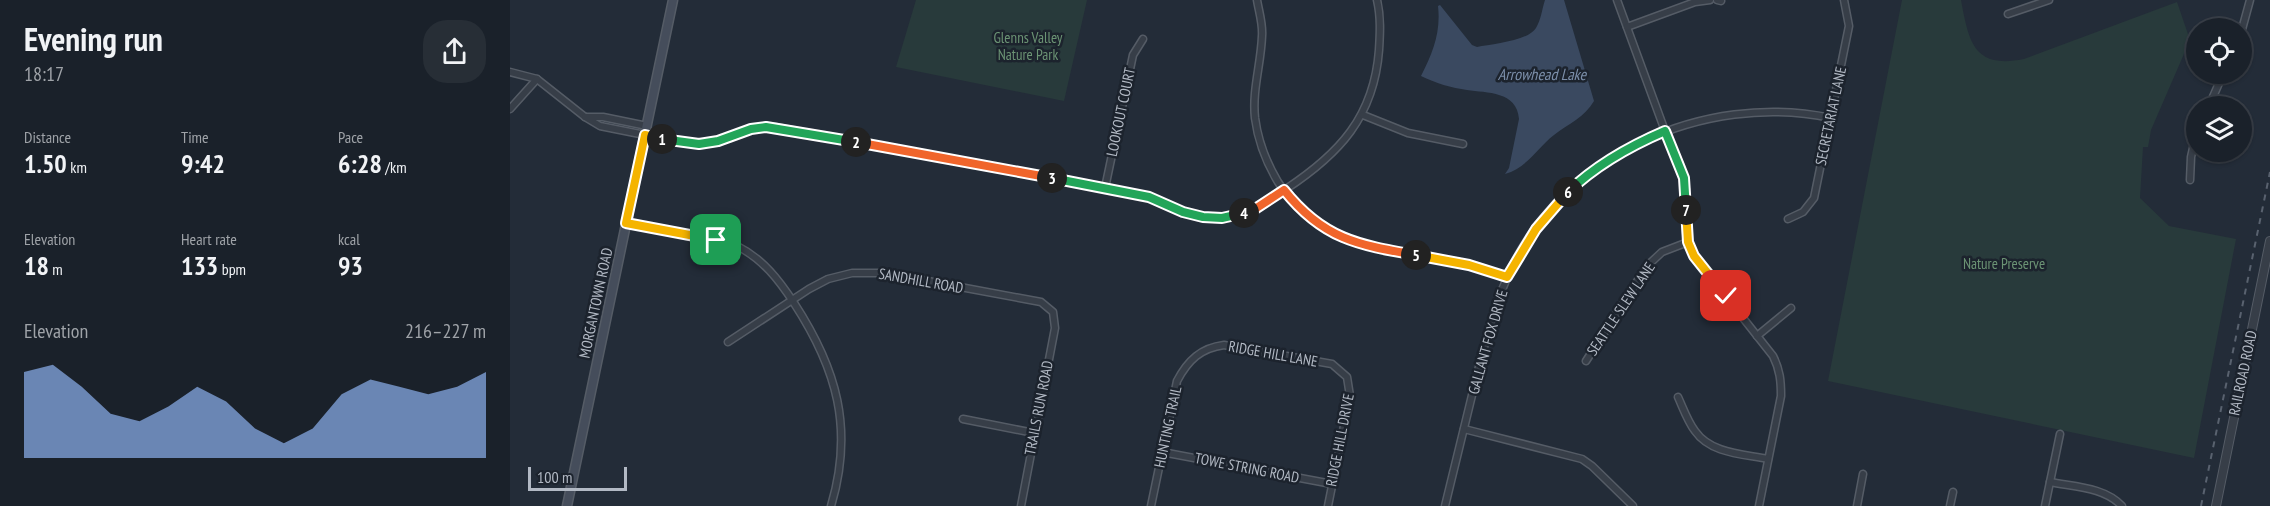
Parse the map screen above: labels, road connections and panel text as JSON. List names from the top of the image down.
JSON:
{
  "streets": {
    "main road": ["MORGANTOWN ROAD"],
    "street": [
      "LOOKOUT COURT",
      "SECRETARIAT LANE",
      "SANDHILL ROAD",
      "SEATTLE SLEW LANE",
      "GALLANT FOX DRIVE",
      "RIDGE HILL LANE",
      "RAILROAD ROAD",
      "TRAILS RUN ROAD",
      "HUNTING TRAIL",
      "RIDGE HILL DRIVE",
      "TOWE STRING ROAD"
    ]
  },
  "crossings": [
    ["SECRETARIAT LANE", "GALLANT FOX DRIVE"],
    ["SANDHILL ROAD", "TRAILS RUN ROAD"],
    ["RIDGE HILL LANE", "HUNTING TRAIL"],
    ["RIDGE HILL LANE", "RIDGE HILL DRIVE"],
    ["HUNTING TRAIL", "TOWE STRING ROAD"],
    ["RIDGE HILL DRIVE", "TOWE STRING ROAD"]
  ],
  "water": ["Arrowhead Lake"],
  "parks": ["Glenns Valley Nature Park", "Nature Preserve"],
  "scale_bar": "100 m",
  "page": {
    "heading": ["Evening run", "18:17"],
    "stats": [
      ["Distance", "1.50 km"],
      ["Time", "9:42"],
      ["Pace", "6:28 /km"],
      ["Elevation", "18 m"],
      ["Heart rate", "133 bpm"],
      ["kcal", "93"]
    ],
    "pins": [
      "1",
      "2",
      "3",
      "6",
      "7",
      "4",
      "5"
    ],
    "chart": ["Elevation", "216–227 m"],
    "scale": "100 m"
  }
}
